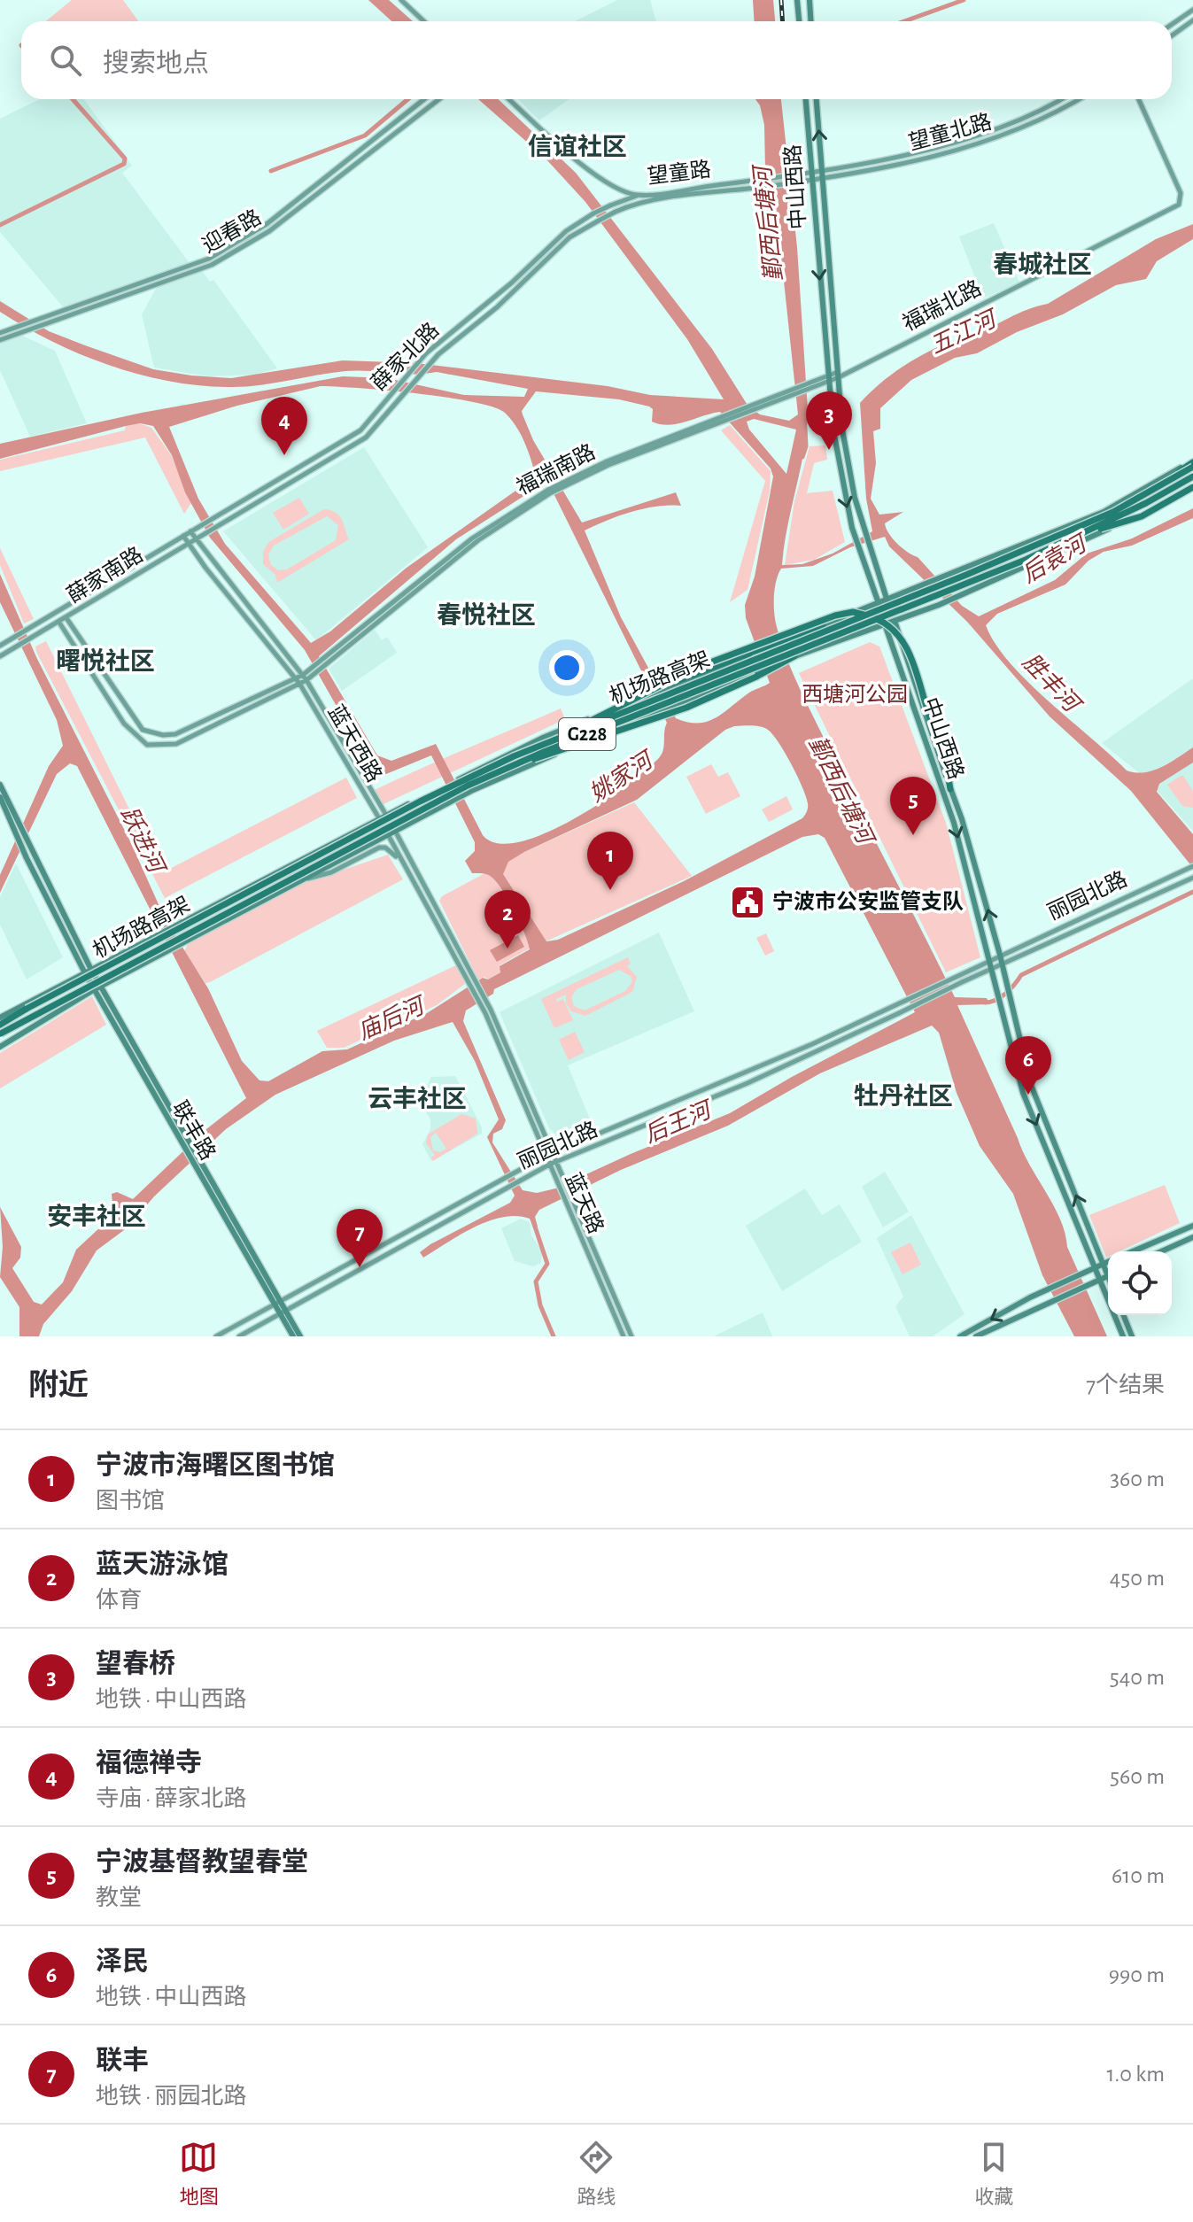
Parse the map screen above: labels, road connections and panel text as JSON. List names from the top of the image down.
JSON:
{
  "streets": {
    "highway": ["机场路高架", "G228"],
    "main road": [
      "望童北路",
      "望童路",
      "中山西路",
      "迎春路",
      "福瑞北路",
      "薛家北路",
      "福瑞南路",
      "薛家南路",
      "蓝天西路",
      "丽园北路",
      "联丰路",
      "蓝天路"
    ]
  },
  "crossings": [
    ["望童北路", "望童路"],
    ["望童北路", "中山西路"],
    ["望童路", "中山西路"],
    ["望童路", "薛家北路"],
    ["中山西路", "福瑞北路"],
    ["中山西路", "福瑞南路"],
    ["中山西路", "丽园北路"],
    ["福瑞北路", "福瑞南路"],
    ["薛家北路", "薛家南路"],
    ["薛家北路", "蓝天西路"],
    ["福瑞南路", "蓝天西路"],
    ["薛家南路", "蓝天西路"],
    ["蓝天西路", "蓝天路"],
    ["丽园北路", "联丰路"],
    ["丽园北路", "蓝天路"]
  ],
  "districts": [
    "信谊社区",
    "春城社区",
    "春悦社区",
    "曙悦社区",
    "牡丹社区",
    "云丰社区",
    "安丰社区"
  ],
  "water": [
    "鄞西后塘河",
    "五江河",
    "后袁河",
    "胜丰河",
    "姚家河",
    "跃进河",
    "庙后河",
    "后王河"
  ],
  "parks": ["西塘河公园"],
  "places": {
    "public building": ["宁波市公安监管支队"]
  },
  "page": {
    "search": "搜索地点",
    "pins": [
      "3",
      "4",
      "5",
      "1",
      "2",
      "6",
      "7"
    ],
    "heading": ["附近", "7个结果"],
    "list": [
      {
        "mark": "1",
        "name": "宁波市海曙区图书馆",
        "note": "图书馆",
        "value": "360 m"
      },
      {
        "mark": "2",
        "name": "蓝天游泳馆",
        "note": "体育",
        "value": "450 m"
      },
      {
        "mark": "3",
        "name": "望春桥",
        "note": "地铁 · 中山西路",
        "value": "540 m"
      },
      {
        "mark": "4",
        "name": "福德禅寺",
        "note": "寺庙 · 薛家北路",
        "value": "560 m"
      },
      {
        "mark": "5",
        "name": "宁波基督教望春堂",
        "note": "教堂",
        "value": "610 m"
      },
      {
        "mark": "6",
        "name": "泽民",
        "note": "地铁 · 中山西路",
        "value": "990 m"
      },
      {
        "mark": "7",
        "name": "联丰",
        "note": "地铁 · 丽园北路",
        "value": "1.0 km"
      }
    ],
    "nav": ["地图", "路线", "收藏"]
  }
}
